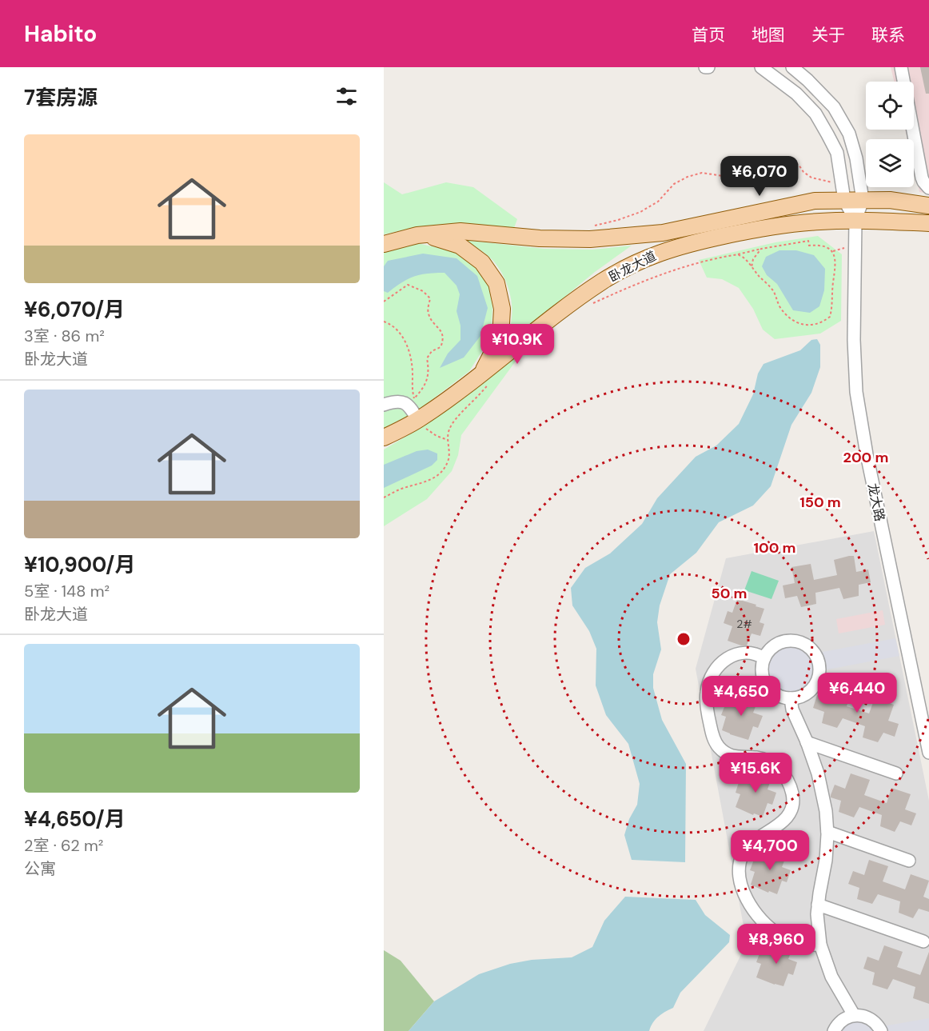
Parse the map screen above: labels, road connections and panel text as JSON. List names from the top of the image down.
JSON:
{
  "streets": {
    "main road": ["卧龙大道"],
    "street": ["龙大路"]
  },
  "crossings": [
    ["卧龙大道", "龙大路"]
  ],
  "house_numbers": ["2#"],
  "page": {
    "header": "Habito",
    "nav": [
      "首页",
      "地图",
      "关于",
      "联系"
    ],
    "heading": "7套房源",
    "list": [
      {
        "name": "¥6,070/月",
        "note": "3室 · 86 m² · 卧龙大道"
      },
      {
        "name": "¥10,900/月",
        "note": "5室 · 148 m² · 卧龙大道"
      },
      {
        "name": "¥4,650/月",
        "note": "2室 · 62 m² · 公寓"
      }
    ],
    "price": [
      "¥6,070",
      "¥10.9K",
      "¥6,440",
      "¥4,650",
      "¥15.6K",
      "¥4,700",
      "¥8,960"
    ]
  },
  "rings": [
    "200 m",
    "150 m",
    "100 m",
    "50 m"
  ]
}
